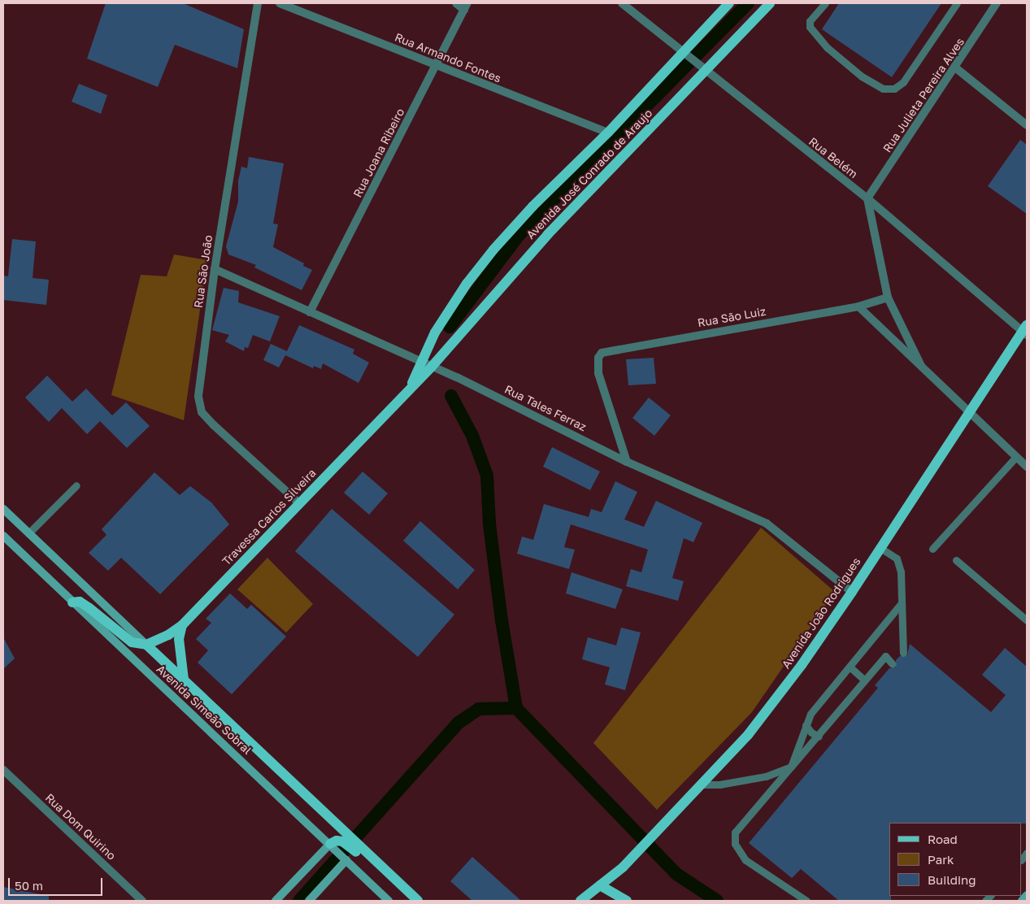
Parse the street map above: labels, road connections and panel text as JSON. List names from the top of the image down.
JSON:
{
  "streets": {
    "main road": [
      "Avenida José Conrado de Araujo",
      "Travessa Carlos Silveira",
      "Avenida João Rodrigues",
      "Avenida Simeão Sobral"
    ],
    "street": [
      "Rua Armando Fontes",
      "Rua Julieta Pereira Alves",
      "Rua Joana Ribeiro",
      "Rua Belém",
      "Rua São João",
      "Rua São Luiz",
      "Rua Tales Ferraz",
      "Rua Dom Quirino"
    ]
  },
  "crossings": [
    ["Rua Armando Fontes", "Rua Joana Ribeiro"],
    ["Rua Armando Fontes", "Avenida José Conrado de Araujo"],
    ["Rua Julieta Pereira Alves", "Rua Belém"],
    ["Rua Joana Ribeiro", "Rua Tales Ferraz"],
    ["Rua Belém", "Avenida José Conrado de Araujo"],
    ["Rua Belém", "Avenida João Rodrigues"],
    ["Avenida José Conrado de Araujo", "Rua Tales Ferraz"],
    ["Avenida José Conrado de Araujo", "Travessa Carlos Silveira"],
    ["Rua São João", "Rua Tales Ferraz"],
    ["Rua São João", "Travessa Carlos Silveira"],
    ["Rua São Luiz", "Rua Tales Ferraz"],
    ["Rua Tales Ferraz", "Travessa Carlos Silveira"],
    ["Rua Tales Ferraz", "Avenida João Rodrigues"]
  ],
  "legend": ["Road", "Park", "Building"],
  "scale_bar": "50 m"
}
